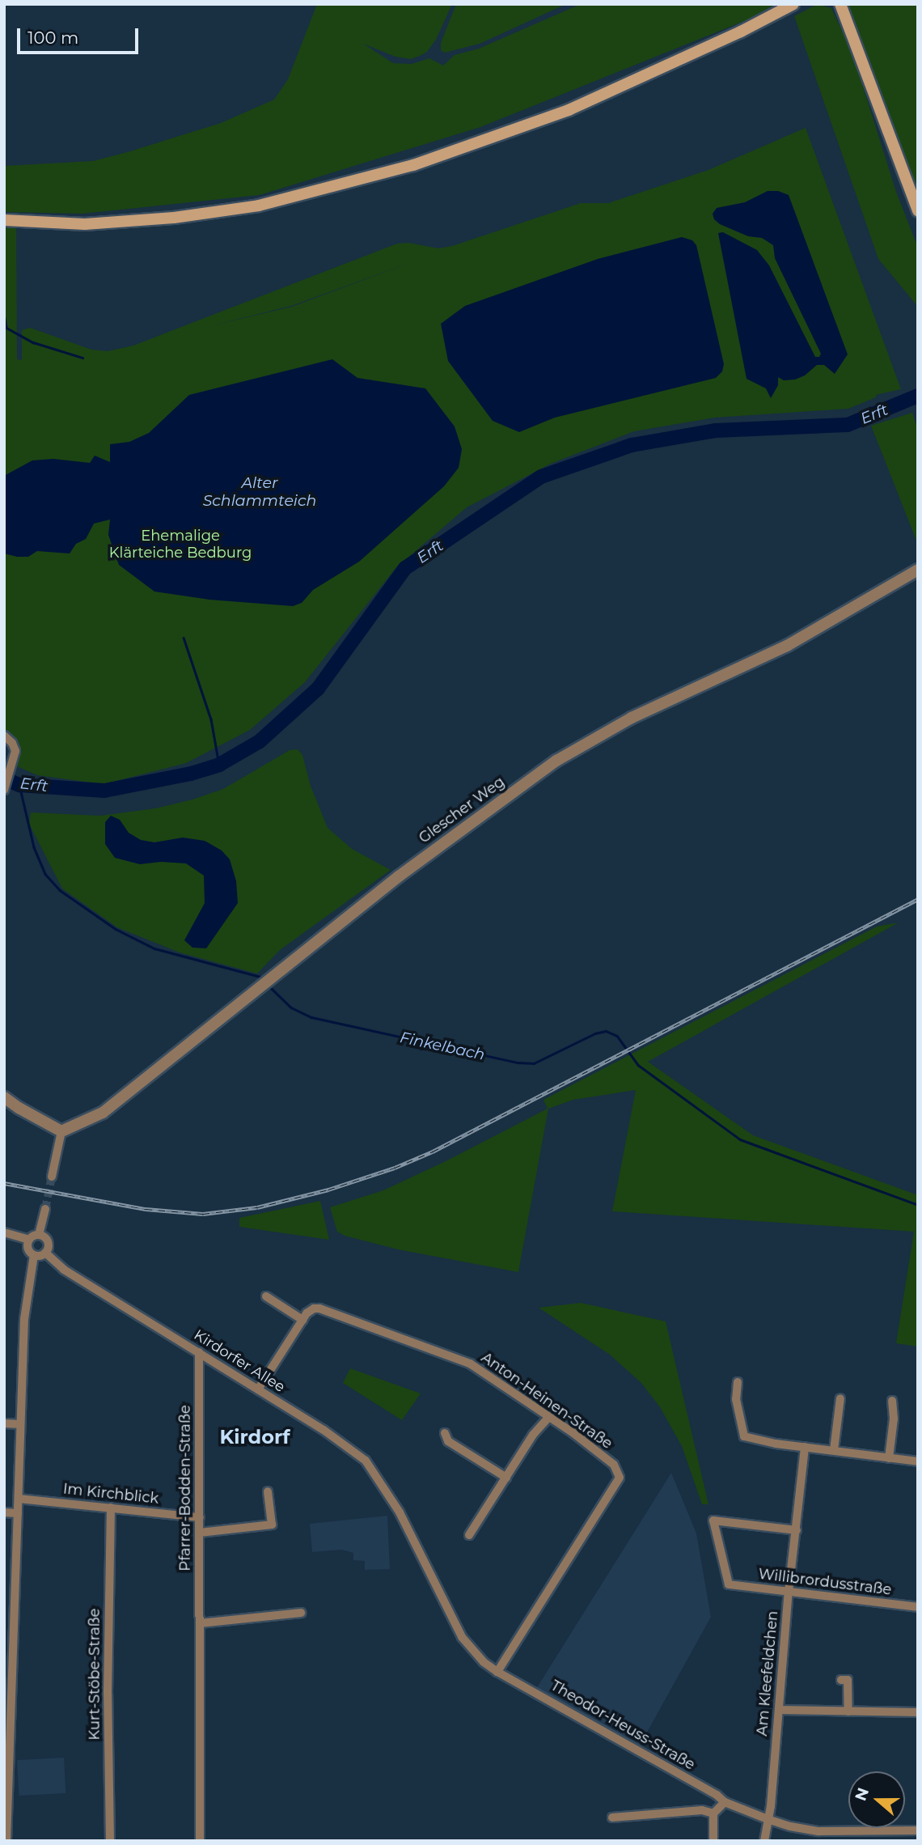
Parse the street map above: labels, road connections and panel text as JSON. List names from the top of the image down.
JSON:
{
  "streets": {
    "street": [
      "Glescher Weg",
      "Kirdorfer Allee",
      "Anton-Heinen-Straße",
      "Pfarrer-Bodden-Straße",
      "Im Kirchblick",
      "Willibrordusstraße",
      "Am Kleefeldchen",
      "Kurt-Stöbe-Straße",
      "Theodor-Heuss-Straße"
    ]
  },
  "crossings": [
    ["Kirdorfer Allee", "Pfarrer-Bodden-Straße"],
    ["Kirdorfer Allee", "Theodor-Heuss-Straße"],
    ["Anton-Heinen-Straße", "Theodor-Heuss-Straße"],
    ["Pfarrer-Bodden-Straße", "Im Kirchblick"],
    ["Im Kirchblick", "Kurt-Stöbe-Straße"],
    ["Willibrordusstraße", "Am Kleefeldchen"],
    ["Am Kleefeldchen", "Theodor-Heuss-Straße"]
  ],
  "districts": ["Kirdorf"],
  "water": ["Erft", "Alter Schlammteich", "Finkelbach"],
  "parks": ["Ehemalige Klärteiche Bedburg"],
  "scale_bar": "100 m",
  "north": "left"
}
